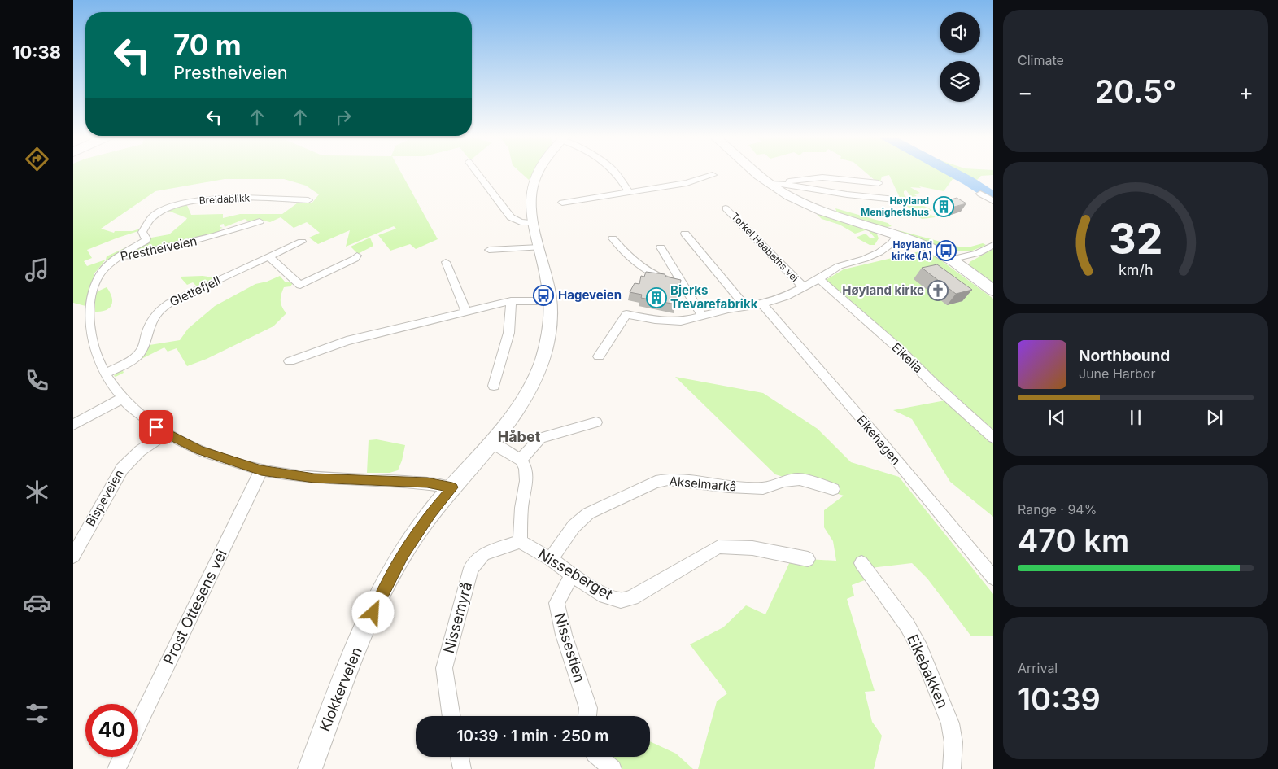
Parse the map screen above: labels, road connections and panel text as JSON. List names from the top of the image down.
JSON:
{
  "streets": {
    "street": [
      "Breidablikk",
      "Torkel Haabeths vei",
      "Prestheiveien",
      "Glettefjell",
      "Eikelia",
      "Eikehagen",
      "Akselmarkå",
      "Bispeveien",
      "Nisseberget",
      "Prost Ottesens vei",
      "Nissemyrå",
      "Nissestien",
      "Eikebakken",
      "Klokkerveien"
    ]
  },
  "crossings": [
    ["Breidablikk", "Prestheiveien"],
    ["Torkel Haabeths vei", "Eikelia"],
    ["Torkel Haabeths vei", "Eikehagen"],
    ["Prestheiveien", "Glettefjell"],
    ["Prestheiveien", "Bispeveien"],
    ["Prestheiveien", "Prost Ottesens vei"],
    ["Prestheiveien", "Klokkerveien"],
    ["Akselmarkå", "Nisseberget"],
    ["Nisseberget", "Nissemyrå"],
    ["Nisseberget", "Nissestien"]
  ],
  "districts": ["Håbet"],
  "places": {
    "building": ["Høyland Menighetshus", "Bjerks Trevarefabrikk"],
    "bus stop": ["Høyland kirke (A)", "Hageveien"],
    "church": ["Høyland kirke"]
  },
  "page": {
    "tabs": "10:38",
    "tile": [
      "Climate",
      ["Range · 94%", "470 km"],
      ["Arrival", "10:39"]
    ],
    "turn": ["70 m", "Prestheiveien"],
    "heat": ["−", "20.5°", "+"],
    "song": ["Northbound", "June Harbor"],
    "limit": "40",
    "trip": "10:39 · 1 min · 250 m",
    "gauge": ["32", "km/h"]
  }
}
